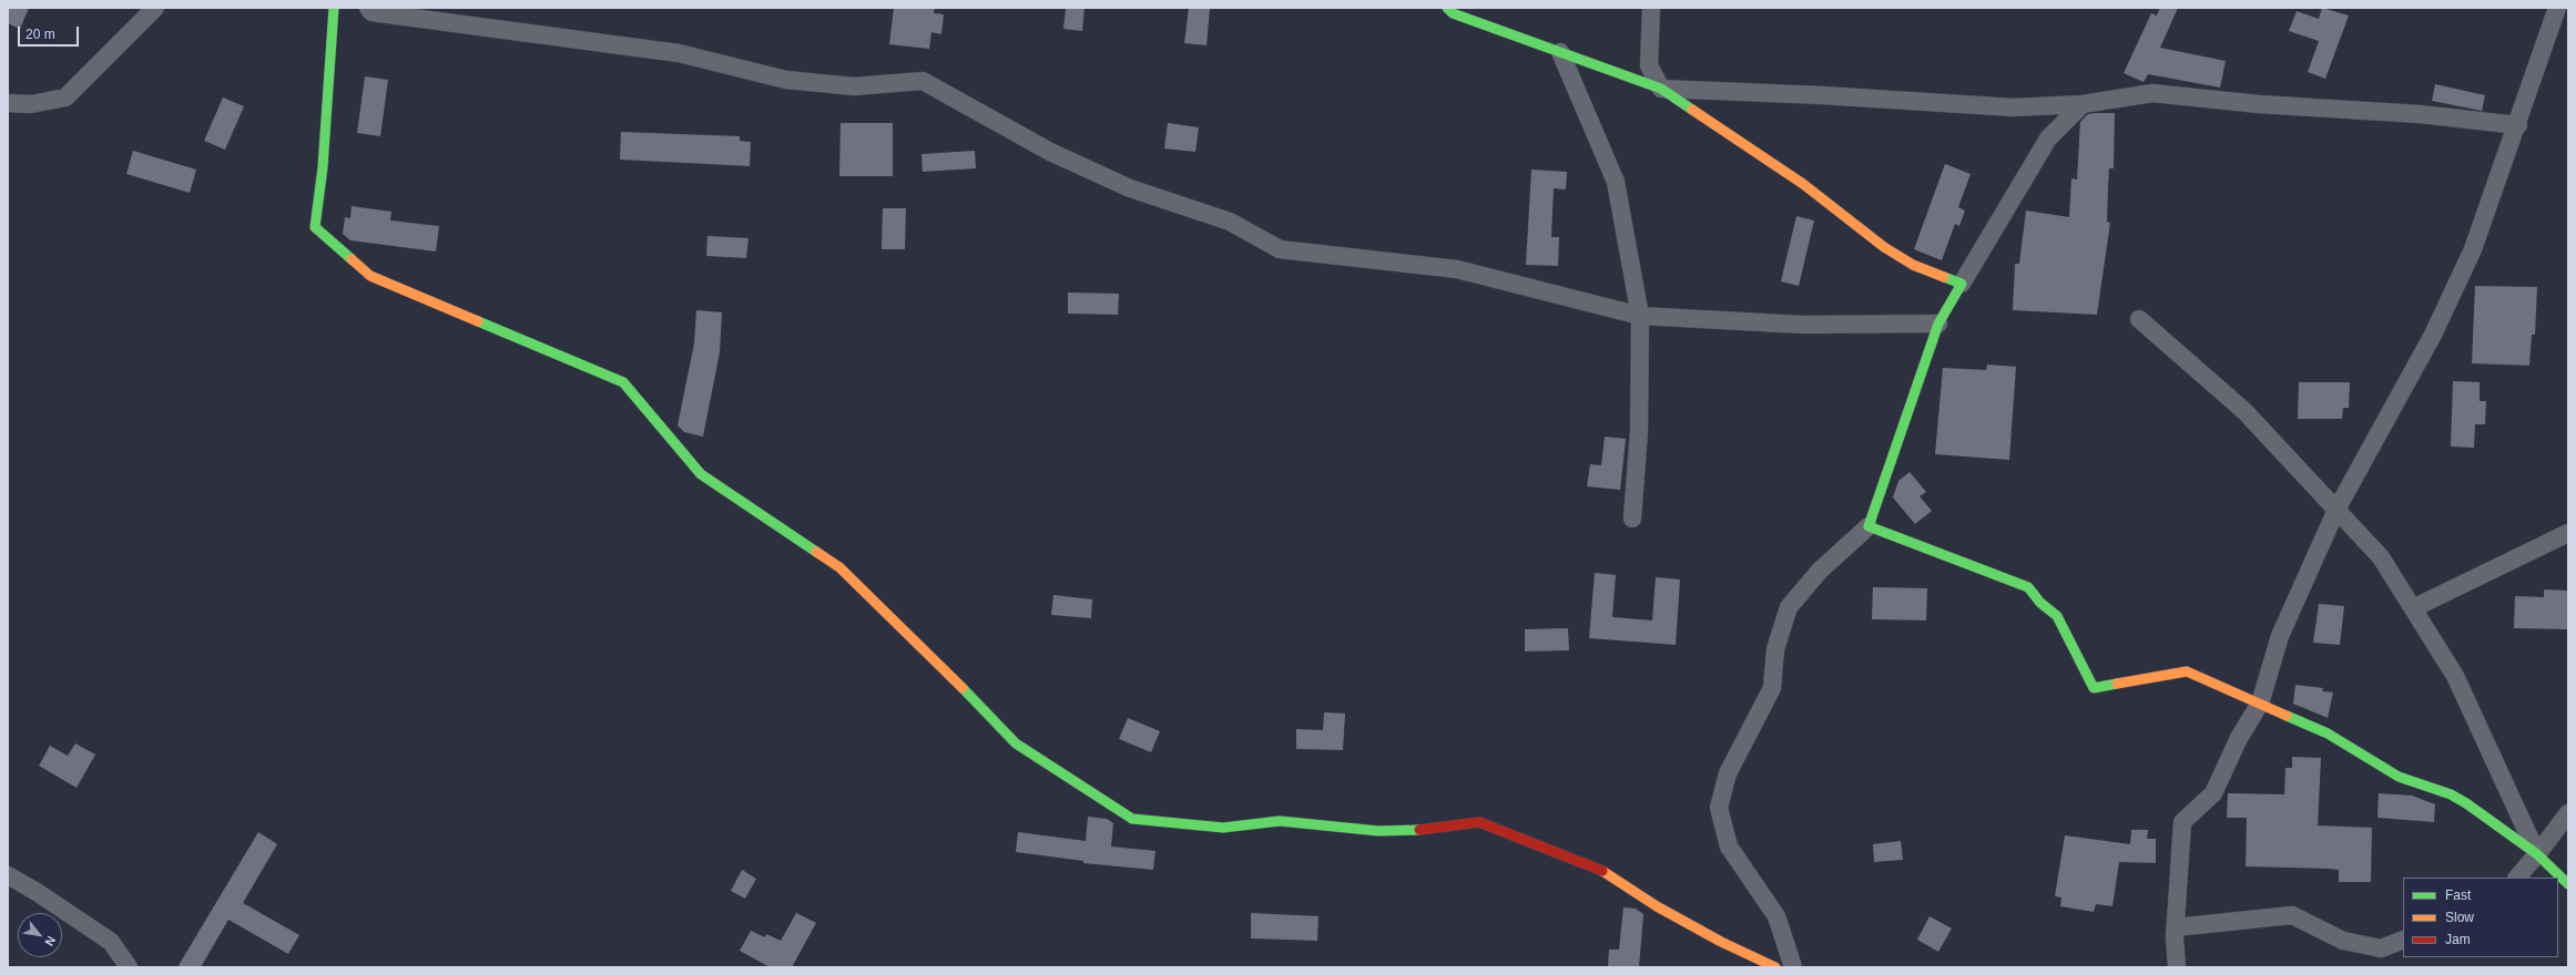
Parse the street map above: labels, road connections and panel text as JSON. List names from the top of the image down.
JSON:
{
  "legend": ["Fast", "Slow", "Jam"],
  "scale_bar": "20 m",
  "north": "bottom right"
}
